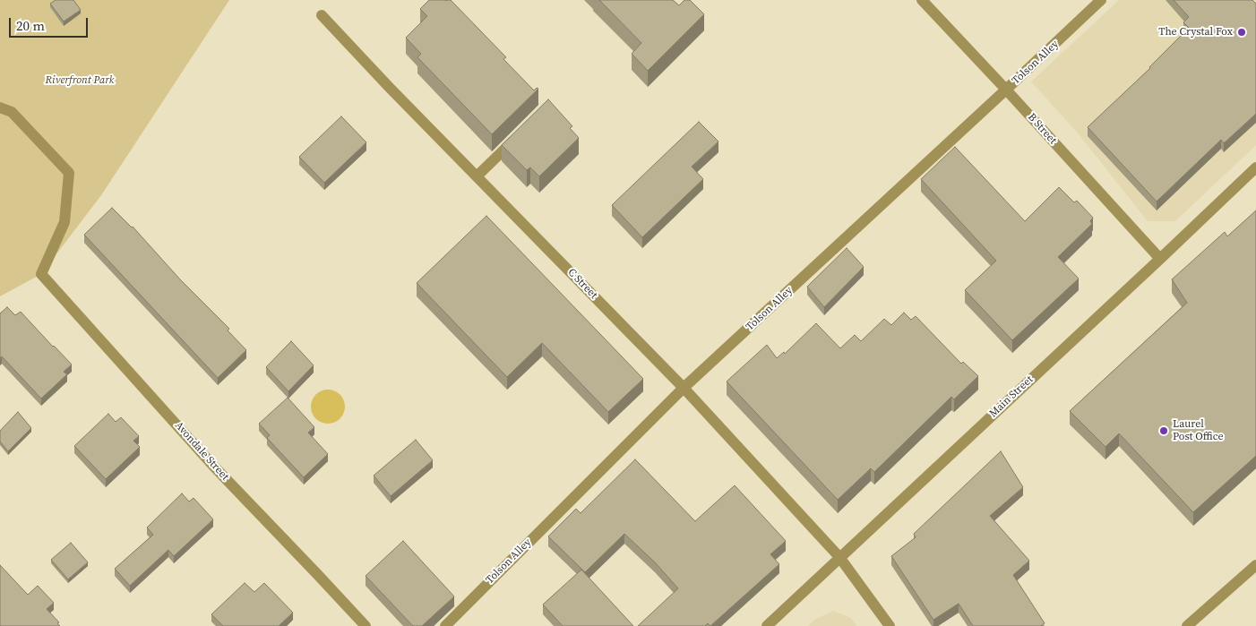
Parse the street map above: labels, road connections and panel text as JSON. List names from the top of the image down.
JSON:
{
  "streets": {
    "street": [
      "Tolson Alley",
      "B Street",
      "C Street",
      "Main Street",
      "Avondale Street"
    ]
  },
  "crossings": [
    ["Tolson Alley", "B Street"],
    ["Tolson Alley", "C Street"],
    ["B Street", "Main Street"],
    ["C Street", "Main Street"]
  ],
  "parks": ["Riverfront Park"],
  "places": ["The Crystal Fox", "Laurel Post Office"],
  "scale_bar": "20 m"
}
